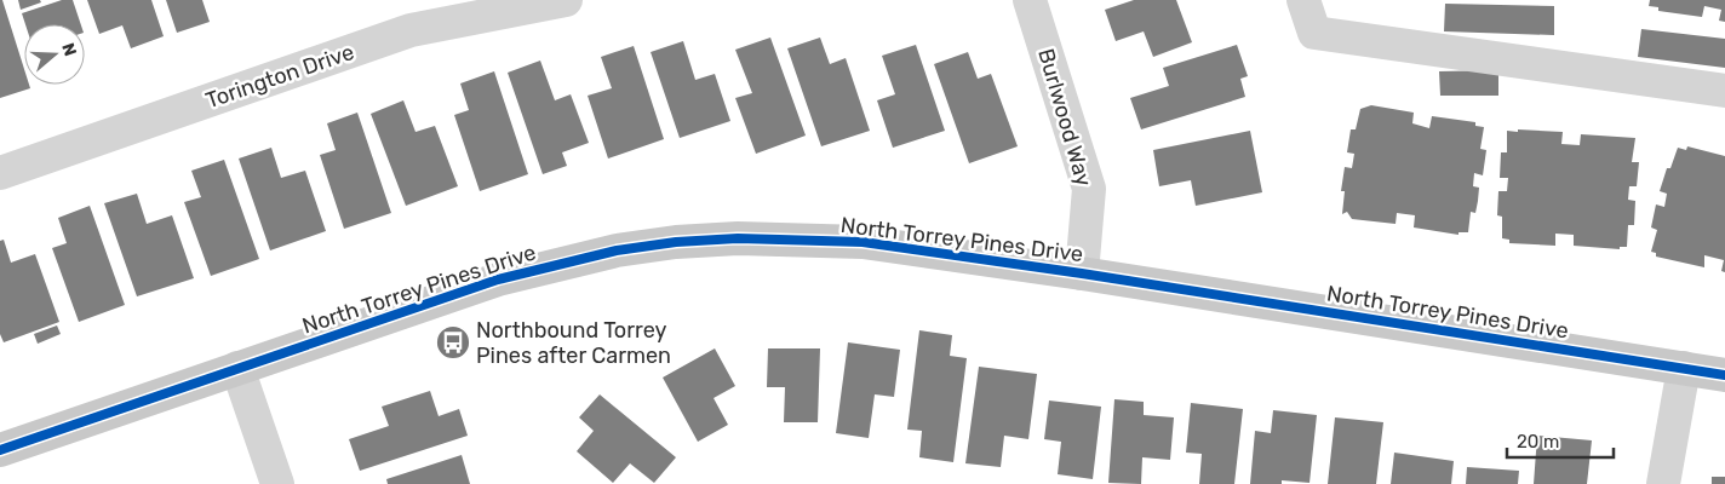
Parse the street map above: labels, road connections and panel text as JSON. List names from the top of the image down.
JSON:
{
  "streets": {
    "main road": ["North Torrey Pines Drive"],
    "street": ["Torington Drive", "Burlwood Way"]
  },
  "crossings": [
    ["Burlwood Way", "North Torrey Pines Drive"]
  ],
  "places": {
    "bus stop": ["Northbound Torrey Pines after Carmen"]
  },
  "scale_bar": "20 m",
  "north": "right"
}
